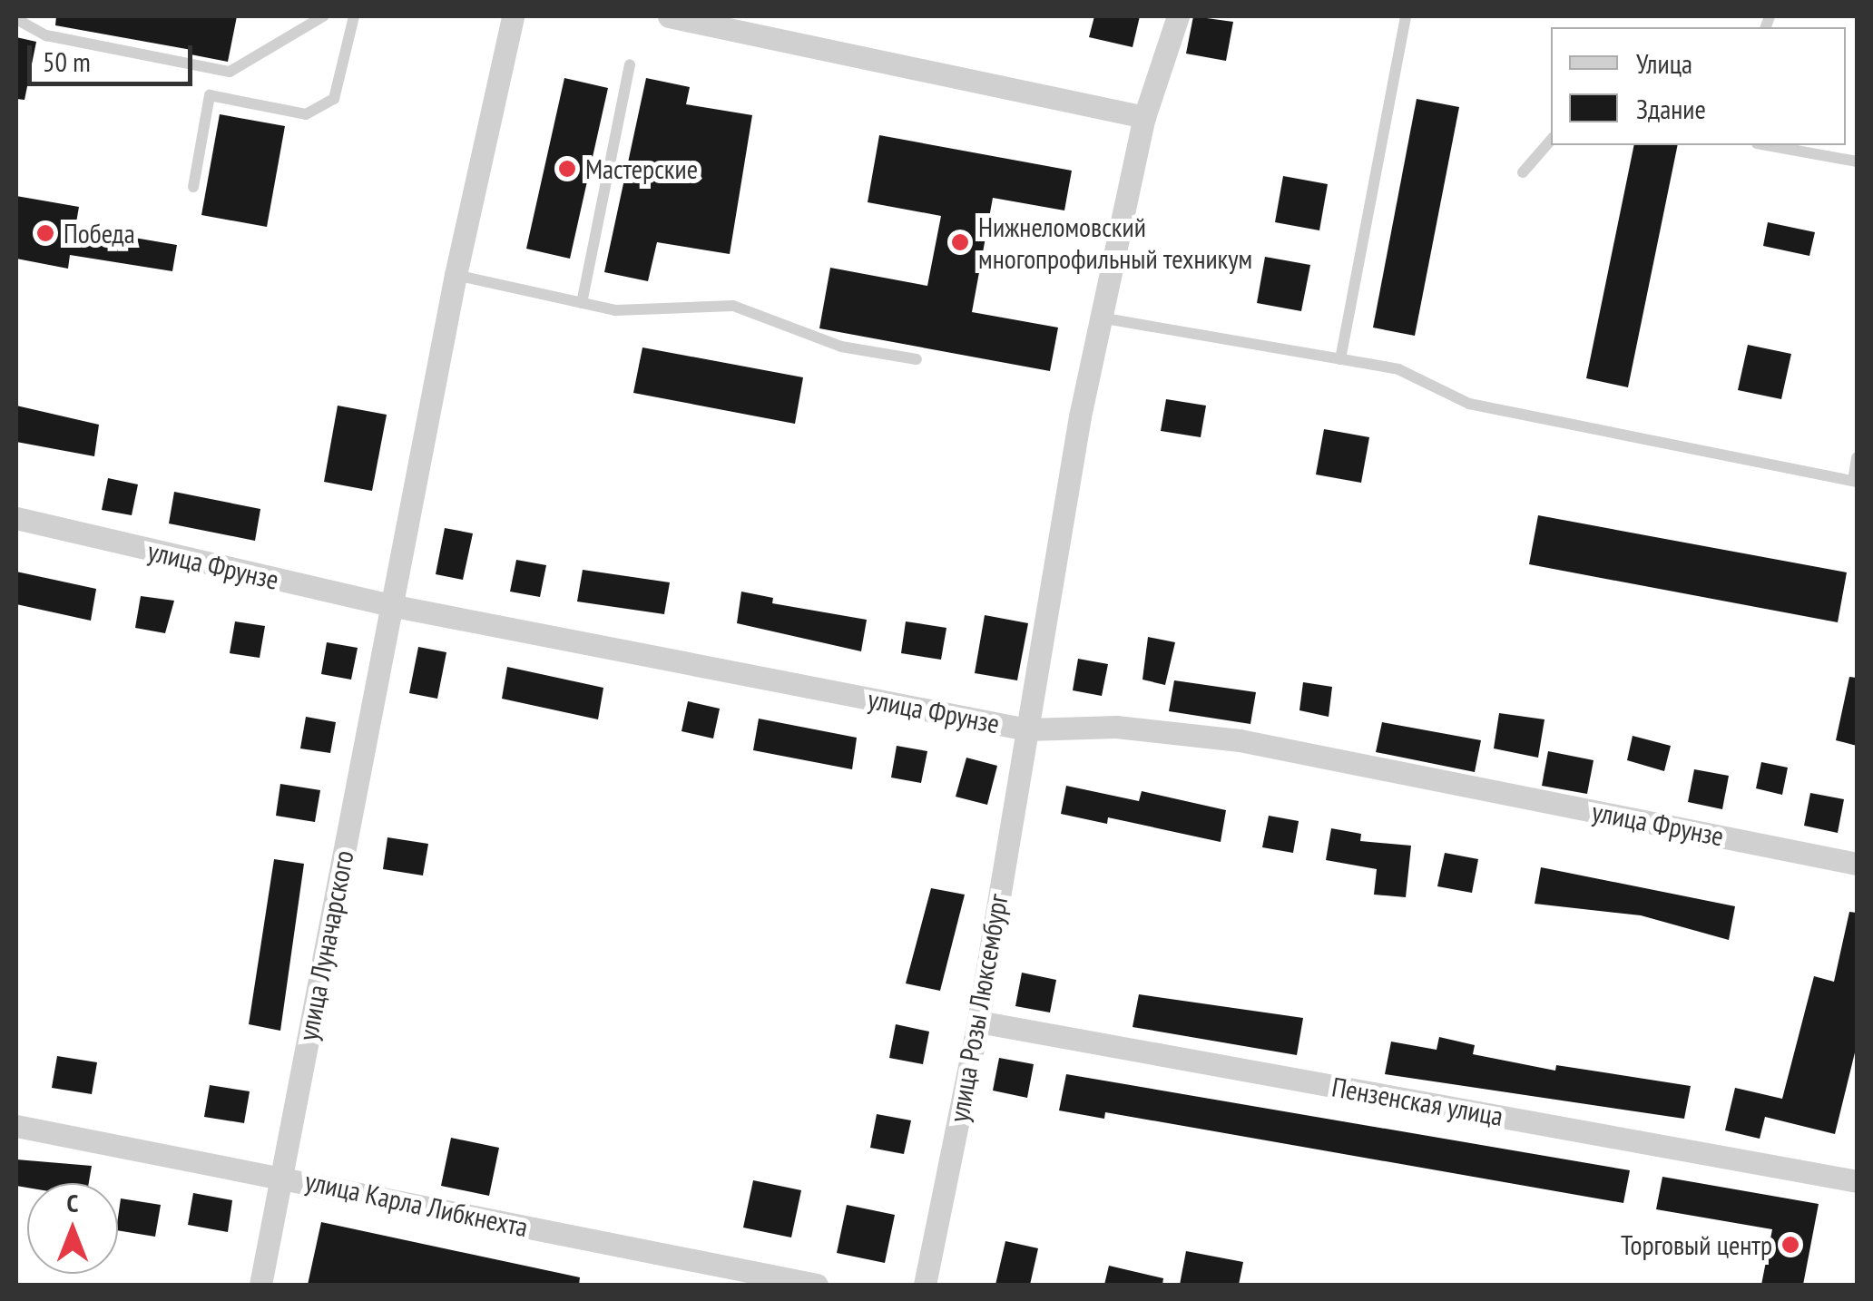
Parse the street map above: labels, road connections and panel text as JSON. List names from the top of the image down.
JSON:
{
  "streets": {
    "street": [
      "улица Фрунзе",
      "улица Луначарского",
      "улица Розы Люксембург",
      "Пензенская улица",
      "улица Карла Либкнехта"
    ]
  },
  "crossings": [
    ["улица Фрунзе", "улица Луначарского"],
    ["улица Фрунзе", "улица Розы Люксембург"],
    ["улица Луначарского", "улица Карла Либкнехта"],
    ["улица Розы Люксембург", "Пензенская улица"]
  ],
  "places": [
    "Мастерские",
    "Победа",
    "Нижнеломовский многопрофильный техникум",
    "Торговый центр"
  ],
  "legend": ["Улица", "Здание"],
  "scale_bar": "50 m",
  "north": "top"
}
